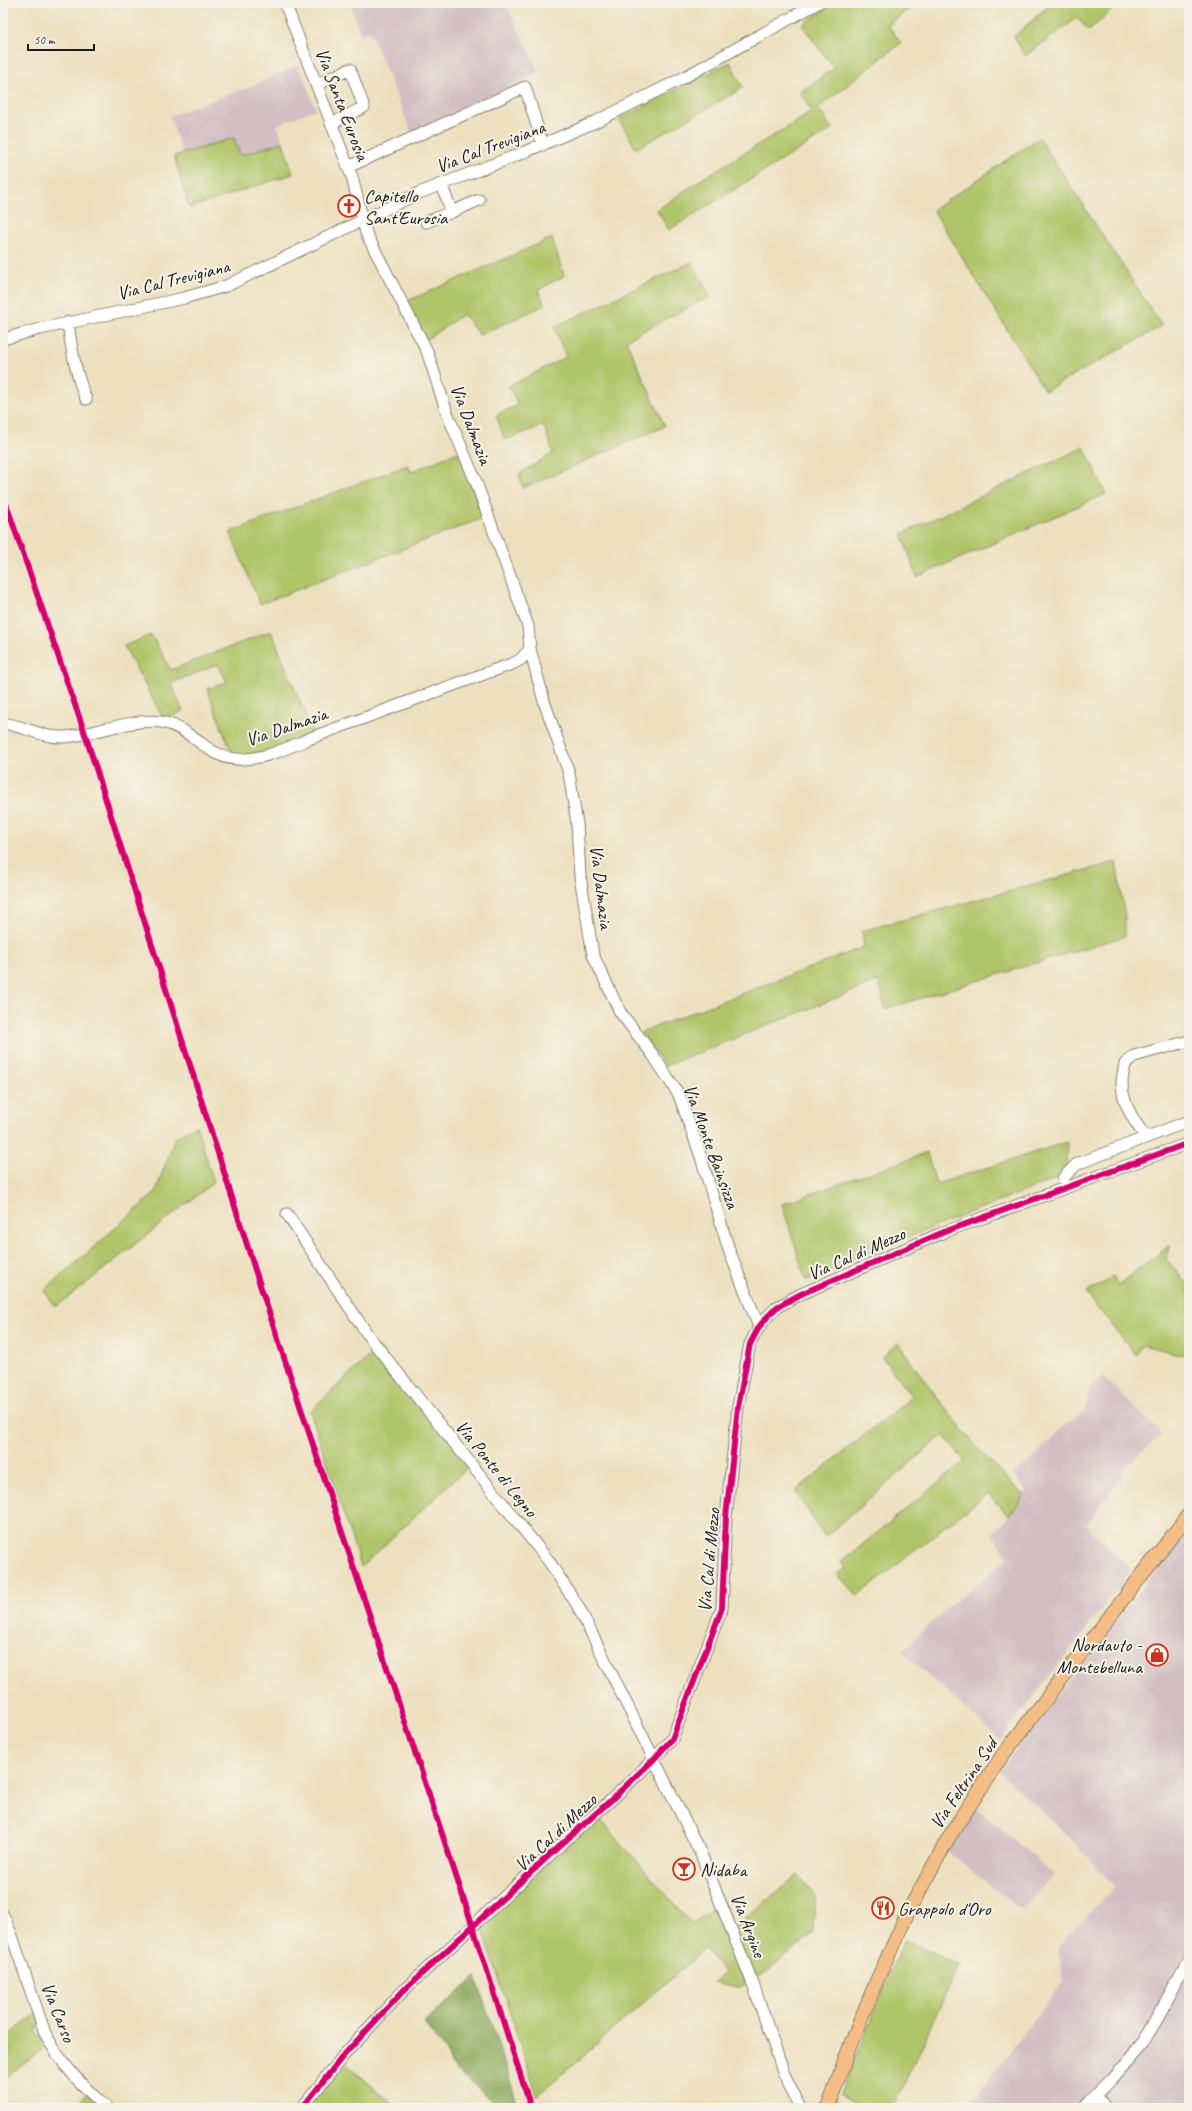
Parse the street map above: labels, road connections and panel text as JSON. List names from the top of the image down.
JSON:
{
  "streets": {
    "main road": ["Via Feltrina Sud"],
    "street": [
      "Via Santa Eurosia",
      "Via Cal Trevigiana",
      "Via Dalmazia",
      "Via Monte Bainsizza",
      "Via Cal di Mezzo",
      "Via Ponte di Legno",
      "Via Argine",
      "Via Carso"
    ]
  },
  "crossings": [
    ["Via Santa Eurosia", "Via Cal Trevigiana"],
    ["Via Santa Eurosia", "Via Dalmazia"],
    ["Via Cal Trevigiana", "Via Dalmazia"],
    ["Via Dalmazia", "Via Monte Bainsizza"],
    ["Via Monte Bainsizza", "Via Cal di Mezzo"],
    ["Via Cal di Mezzo", "Via Ponte di Legno"],
    ["Via Cal di Mezzo", "Via Argine"],
    ["Via Ponte di Legno", "Via Argine"]
  ],
  "places": {
    "church": ["Capitello Sant'Eurosia"],
    "shop": ["Nordauto - Montebelluna"],
    "bar": ["Nidaba"],
    "restaurant": ["Grappolo d'Oro"]
  },
  "scale_bar": "50 m"
}
